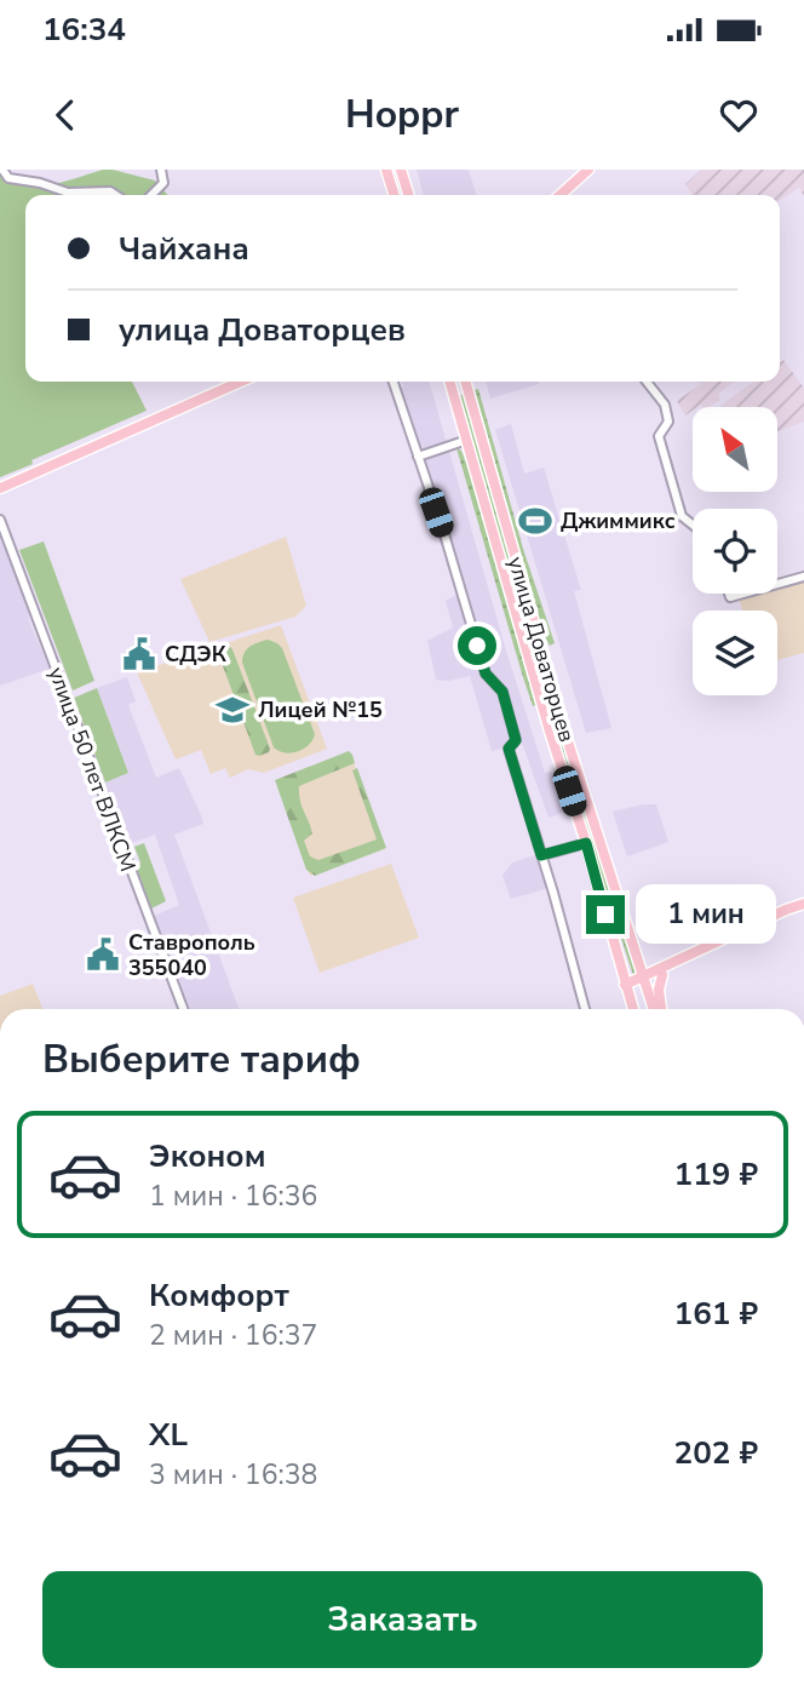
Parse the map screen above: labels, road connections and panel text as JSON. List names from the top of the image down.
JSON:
{
  "streets": {
    "main road": ["улица Доваторцев"],
    "street": ["улица 50 лет ВЛКСМ"]
  },
  "places": {
    "sports": ["Джиммикс"],
    "public building": ["СДЭК", "Ставрополь 355040"],
    "school or university": ["Лицей №15"]
  },
  "north": "top left",
  "page": {
    "status": "16:34",
    "header": "Hoppr",
    "banner": ["Чайхана", "улица Доваторцев"],
    "bubble": "1 мин",
    "heading": "Выберите тариф",
    "list": [
      {
        "name": "Эконом",
        "note": "1 мин · 16:36",
        "value": "119 ₽"
      },
      {
        "name": "Комфорт",
        "note": "2 мин · 16:37",
        "value": "161 ₽"
      },
      {
        "name": "XL",
        "note": "3 мин · 16:38",
        "value": "202 ₽"
      }
    ],
    "buttons": "Заказать"
  }
}
